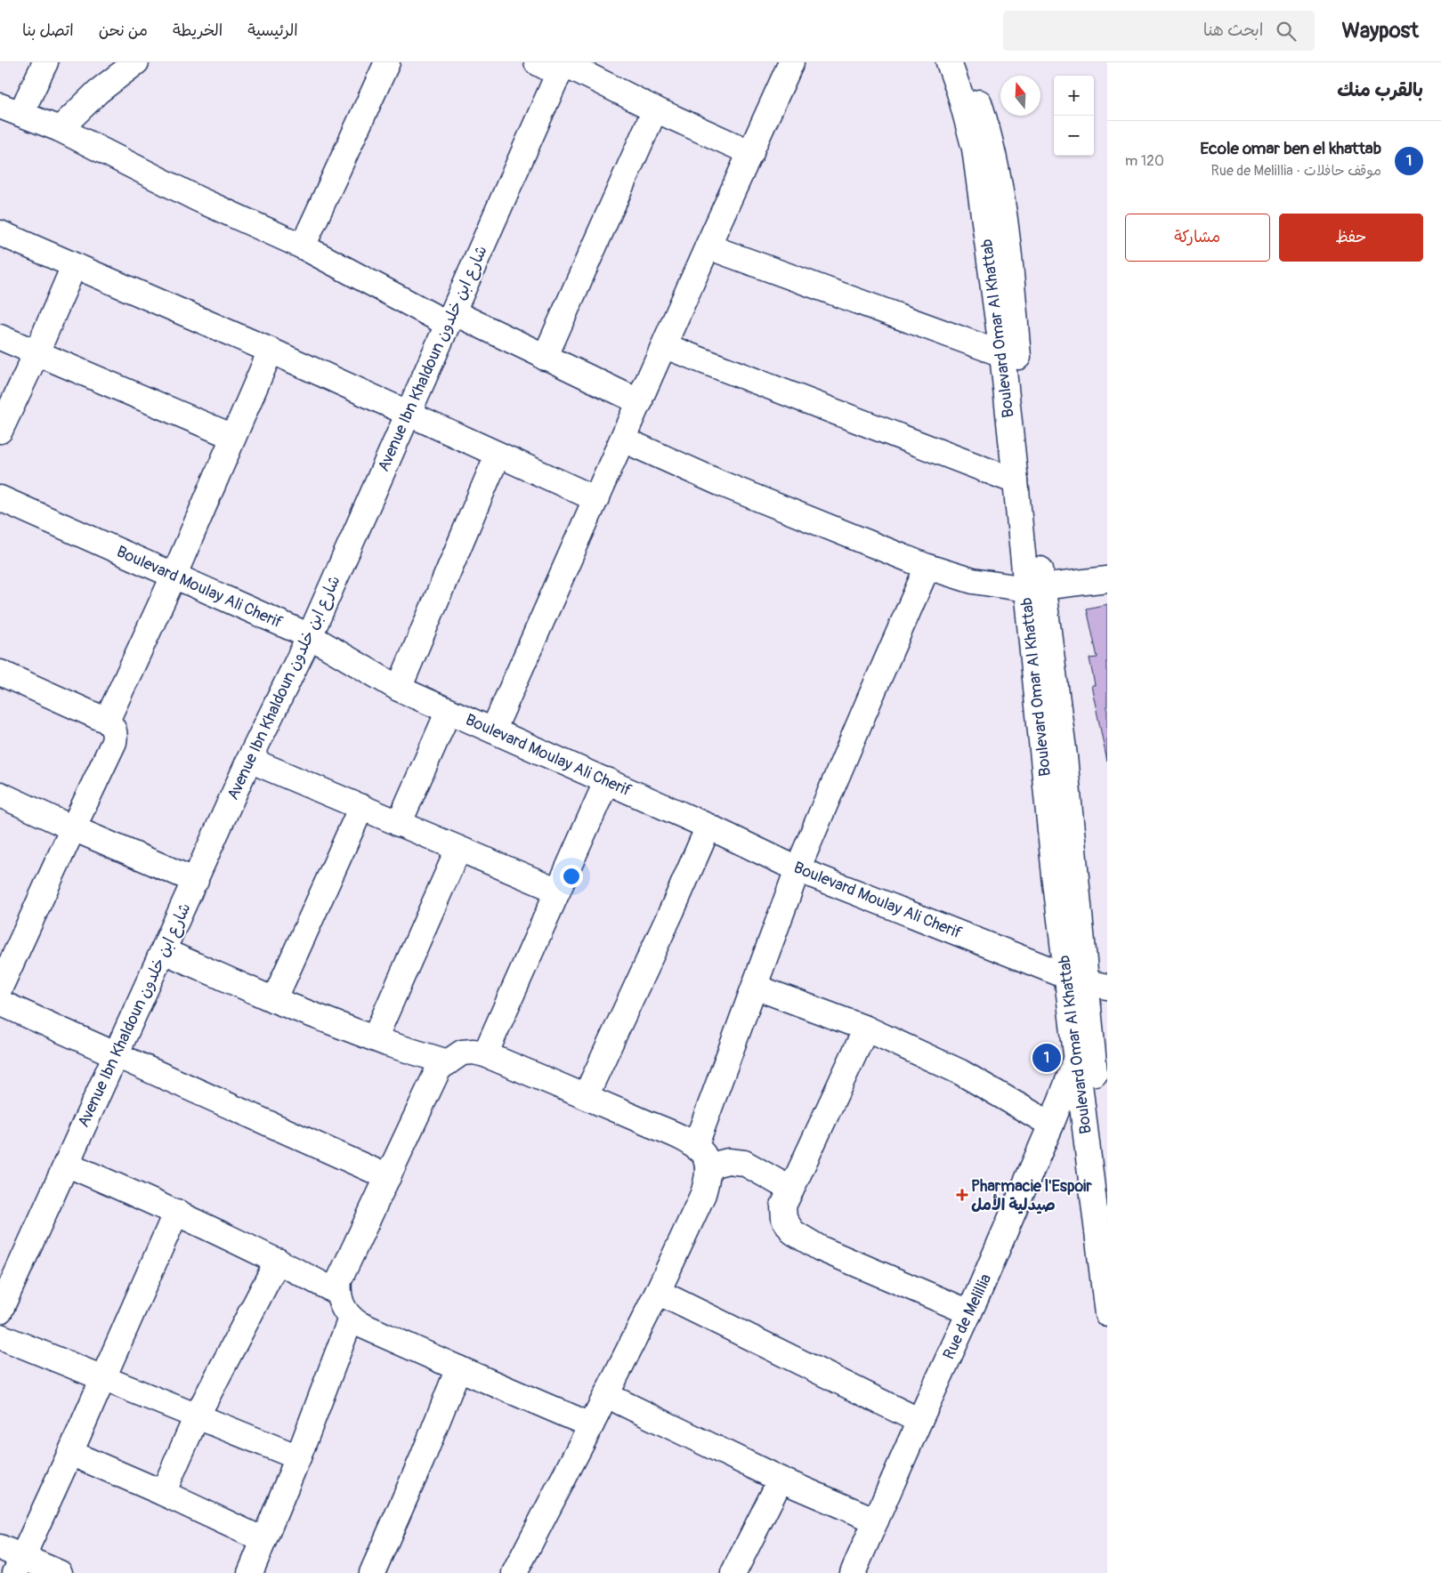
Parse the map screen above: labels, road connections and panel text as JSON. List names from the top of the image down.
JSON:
{
  "streets": {
    "street": [
      "Boulevard Omar Al Khattab",
      "Avenue Ibn Khaldoun شارع ابن خلدون",
      "Boulevard Moulay Ali Cherif",
      "Rue de Melillia"
    ]
  },
  "crossings": [
    ["Boulevard Omar Al Khattab", "Boulevard Moulay Ali Cherif"],
    ["Boulevard Omar Al Khattab", "Rue de Melillia"],
    ["Avenue Ibn Khaldoun شارع ابن خلدون", "Boulevard Moulay Ali Cherif"]
  ],
  "places": {
    "health": ["Pharmacie l'Espoir صيدلية الأمل"]
  },
  "north": "top",
  "page": {
    "header": "Waypost",
    "search": "ابحث هنا",
    "nav": [
      "الرئيسية",
      "الخريطة",
      "من نحن",
      "اتصل بنا"
    ],
    "heading": "بالقرب منك",
    "map_buttons": ["+", "−"],
    "list": [
      {
        "mark": "1",
        "name": "Ecole omar ben el khattab",
        "note": "موقف حافلات · Rue de Melillia",
        "value": "120 m"
      }
    ],
    "buttons": ["حفظ", "مشاركة"],
    "pins": "1"
  }
}
